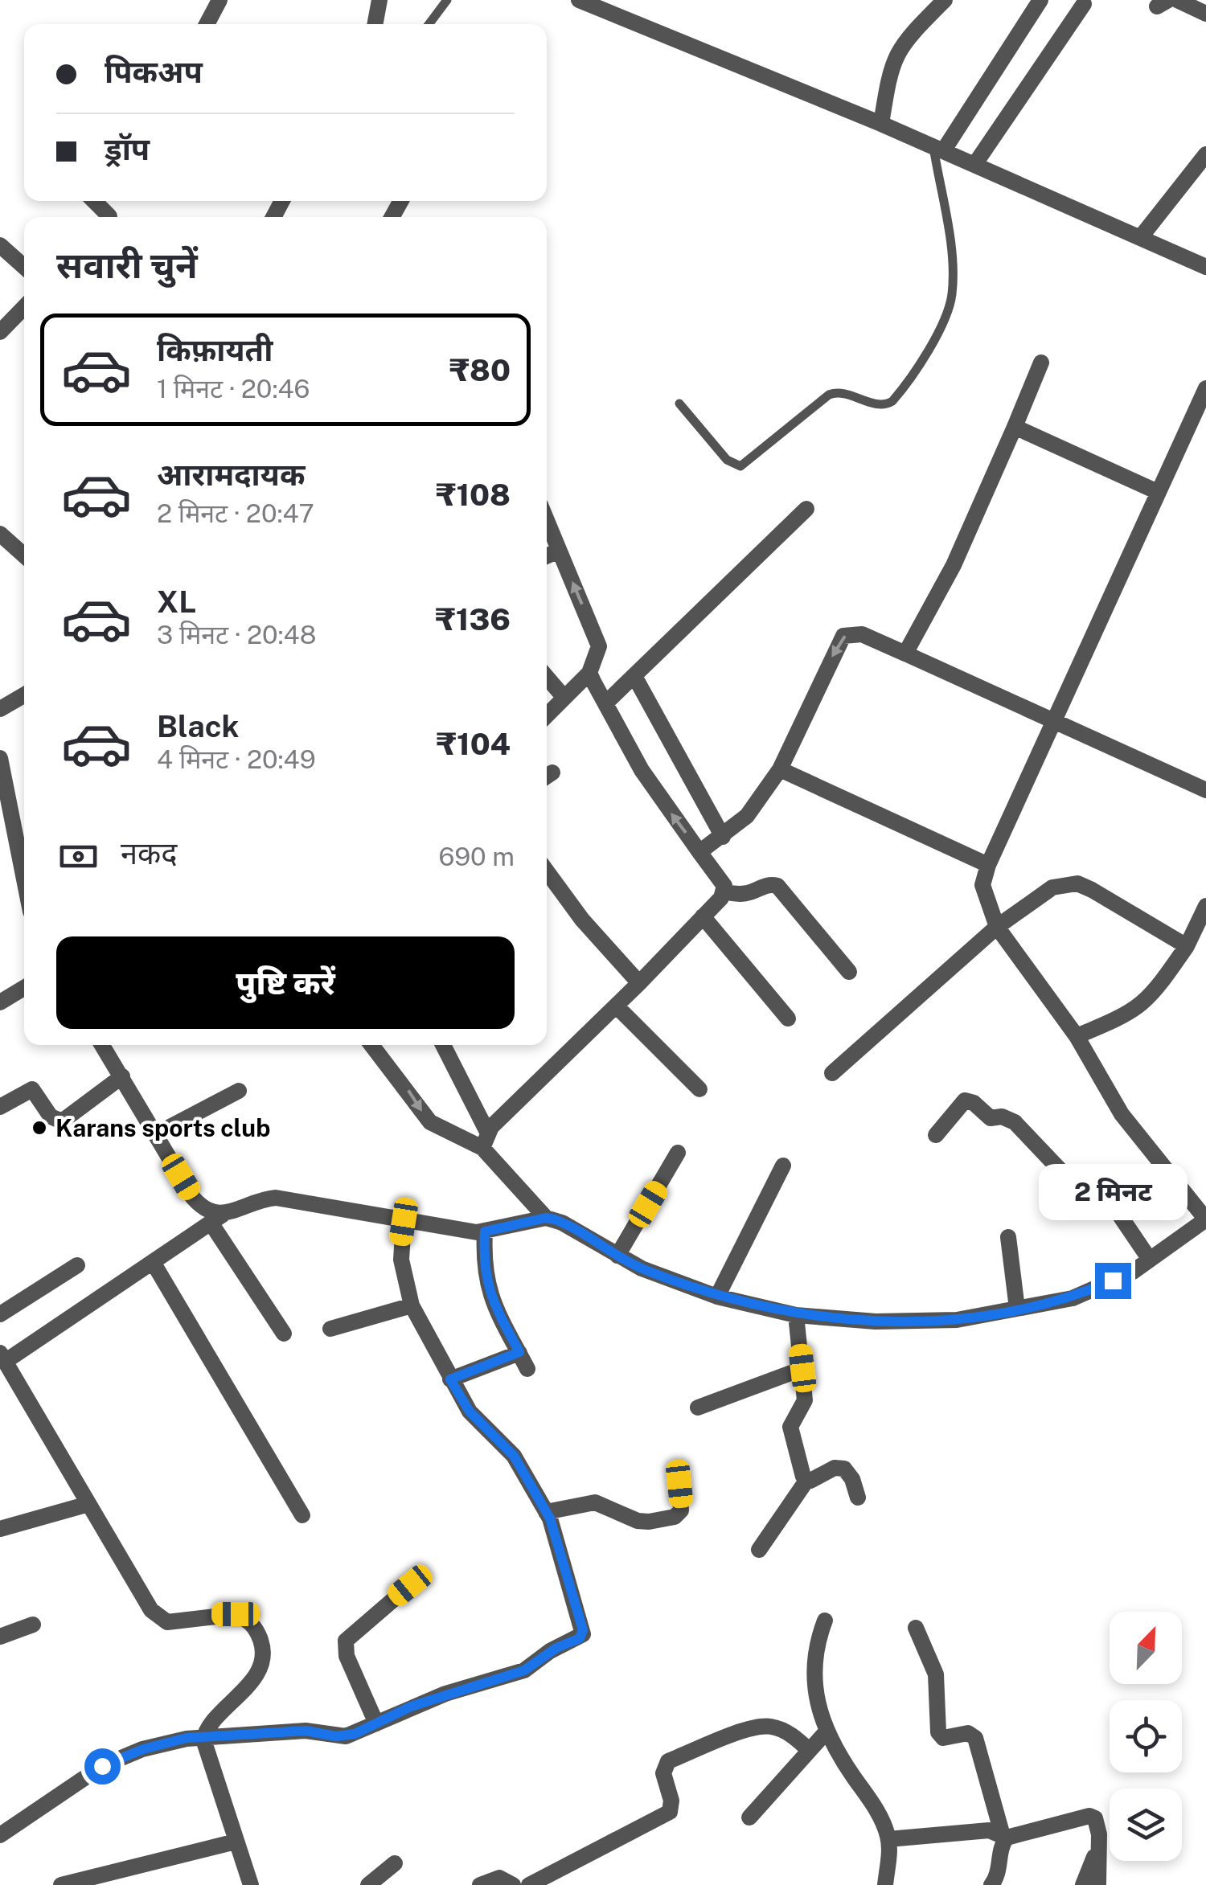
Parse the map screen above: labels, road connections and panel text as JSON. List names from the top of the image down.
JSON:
{
  "places": ["Karans sports club"],
  "north": "top right",
  "page": {
    "banner": ["पिकअप", "ड्रॉप"],
    "heading": "सवारी चुनें",
    "list": [
      {
        "name": "किफ़ायती",
        "note": "1 मिनट · 20:46",
        "value": "₹80"
      },
      {
        "name": "आरामदायक",
        "note": "2 मिनट · 20:47",
        "value": "₹108"
      },
      {
        "name": "XL",
        "note": "3 मिनट · 20:48",
        "value": "₹136"
      },
      {
        "name": "Black",
        "note": "4 मिनट · 20:49",
        "value": "₹104"
      }
    ],
    "pay": ["नकद", "690 m"],
    "buttons": "पुष्टि करें",
    "bubble": "2 मिनट"
  }
}
